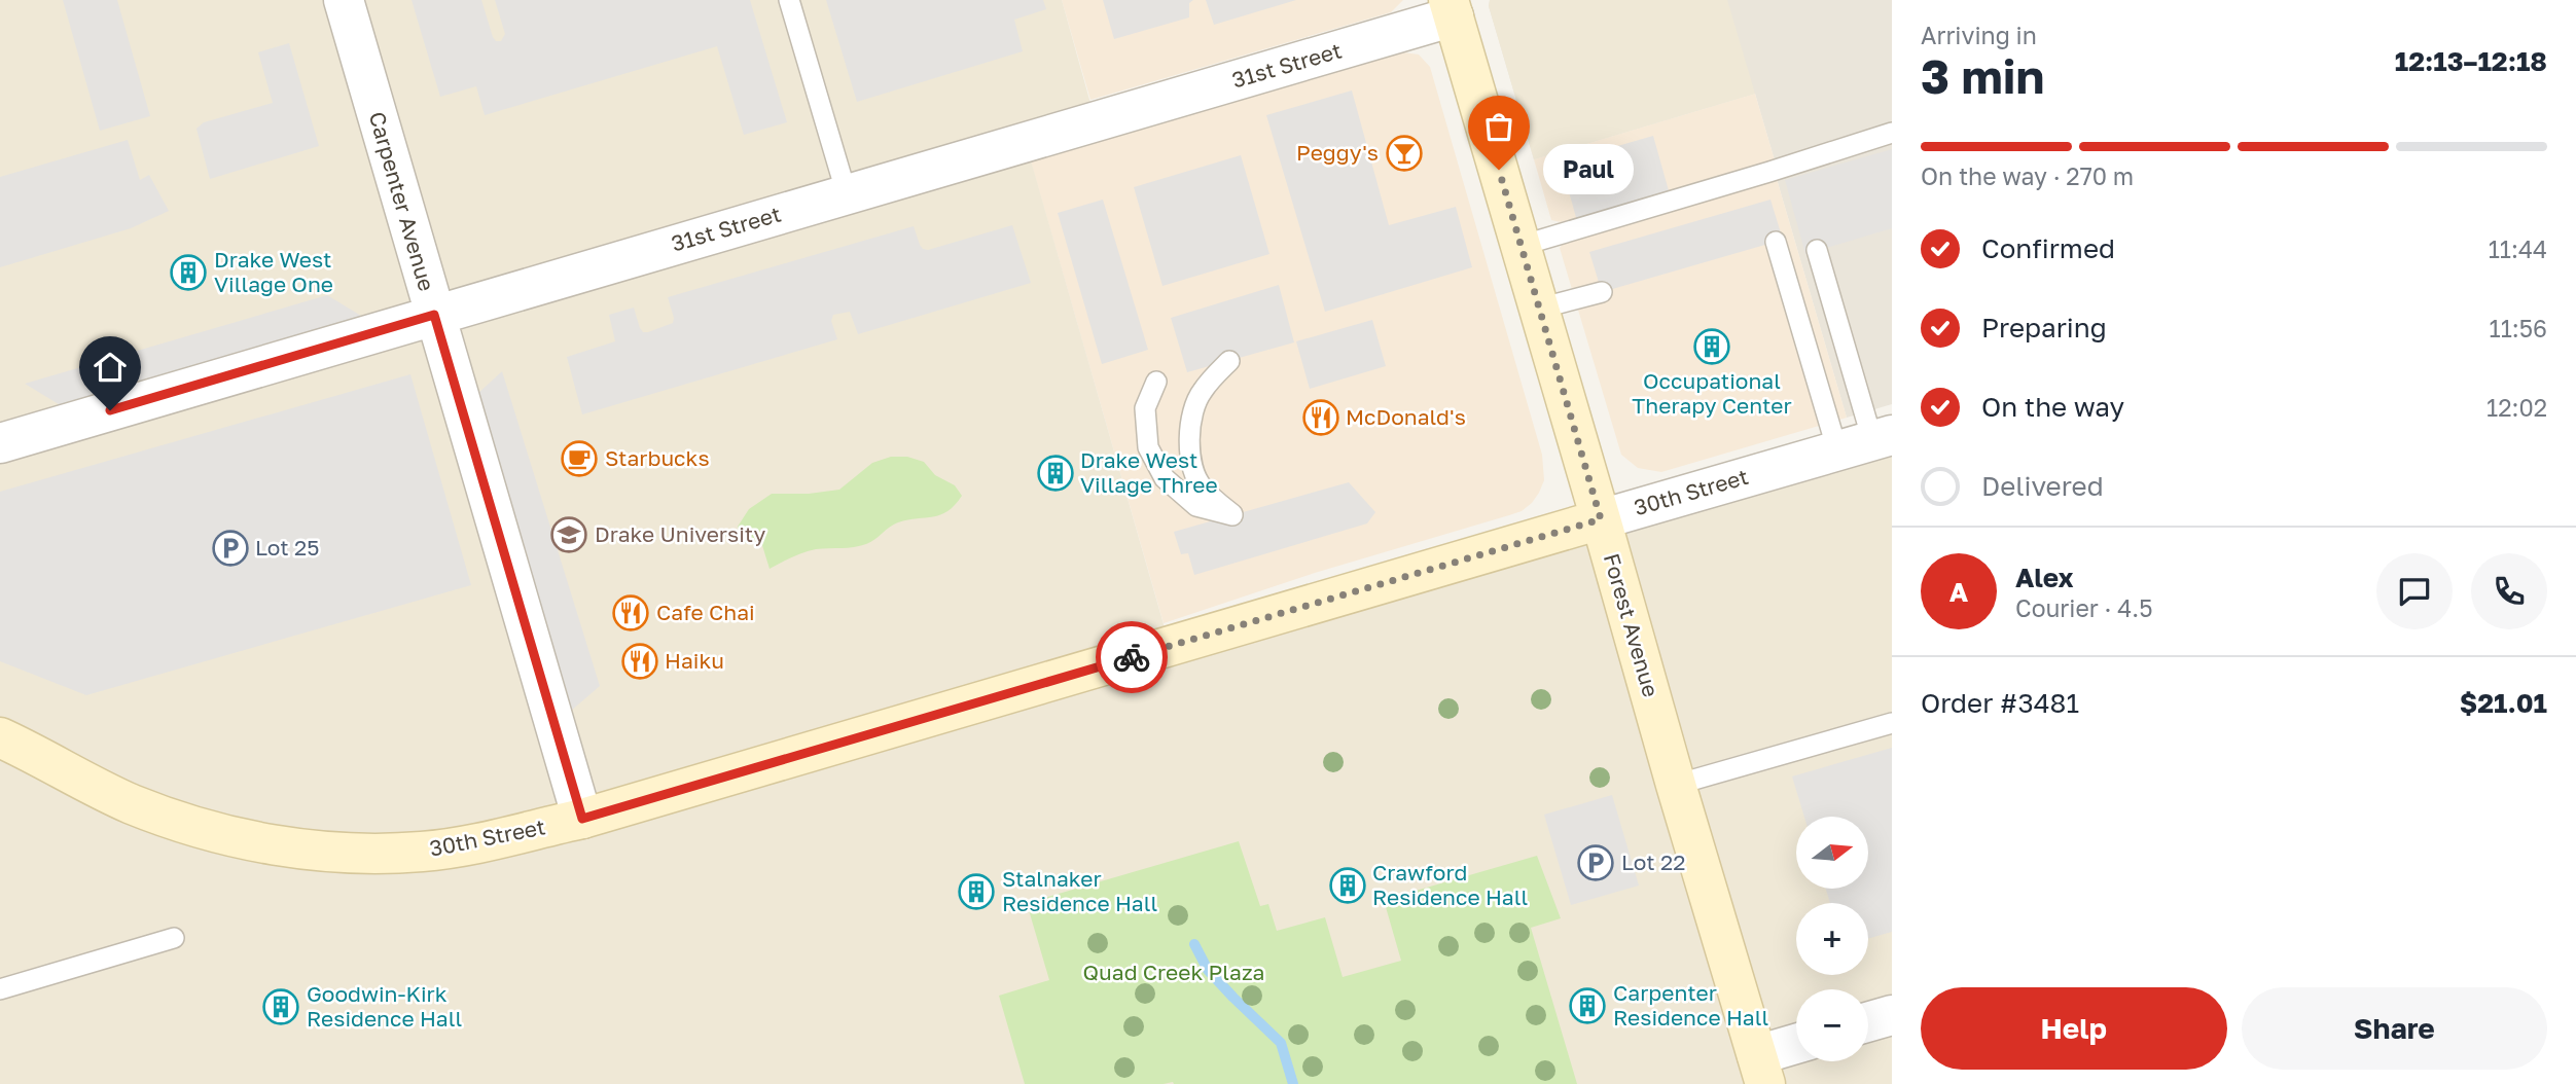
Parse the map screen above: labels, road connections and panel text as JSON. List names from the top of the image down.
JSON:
{
  "streets": {
    "main road": ["30th Street", "Forest Avenue"],
    "street": ["31st Street", "Carpenter Avenue"]
  },
  "crossings": [
    ["31st Street", "Carpenter Avenue"],
    ["31st Street", "Forest Avenue"],
    ["Carpenter Avenue", "30th Street"],
    ["30th Street", "Forest Avenue"]
  ],
  "parks": ["Quad Creek Plaza"],
  "places": {
    "bar": ["Peggy's"],
    "other": ["Paul"],
    "building": [
      "Drake West Village One",
      "Occupational Therapy Center",
      "Drake West Village Three",
      "Crawford Residence Hall",
      "Stalnaker Residence Hall",
      "Carpenter Residence Hall",
      "Goodwin-Kirk Residence Hall"
    ],
    "restaurant": ["McDonald's", "Cafe Chai", "Haiku"],
    "cafe": ["Starbucks"],
    "school or university": ["Drake University"],
    "parking": ["Lot 25", "Lot 22"]
  },
  "north": "right",
  "page": {
    "heading": ["3 min", "Arriving in", "12:13–12:18"],
    "panel": [
      "Alex",
      "Courier · 4.5",
      "Order #3481",
      "$21.01"
    ],
    "bar": "On the way · 270 m",
    "bubble": "Paul",
    "list": [
      ["Confirmed", "11:44"],
      ["Preparing", "11:56"],
      ["On the way", "12:02"],
      "Delivered"
    ],
    "round": "A",
    "map_buttons": ["+", "−"],
    "buttons": ["Help", "Share"]
  }
}
